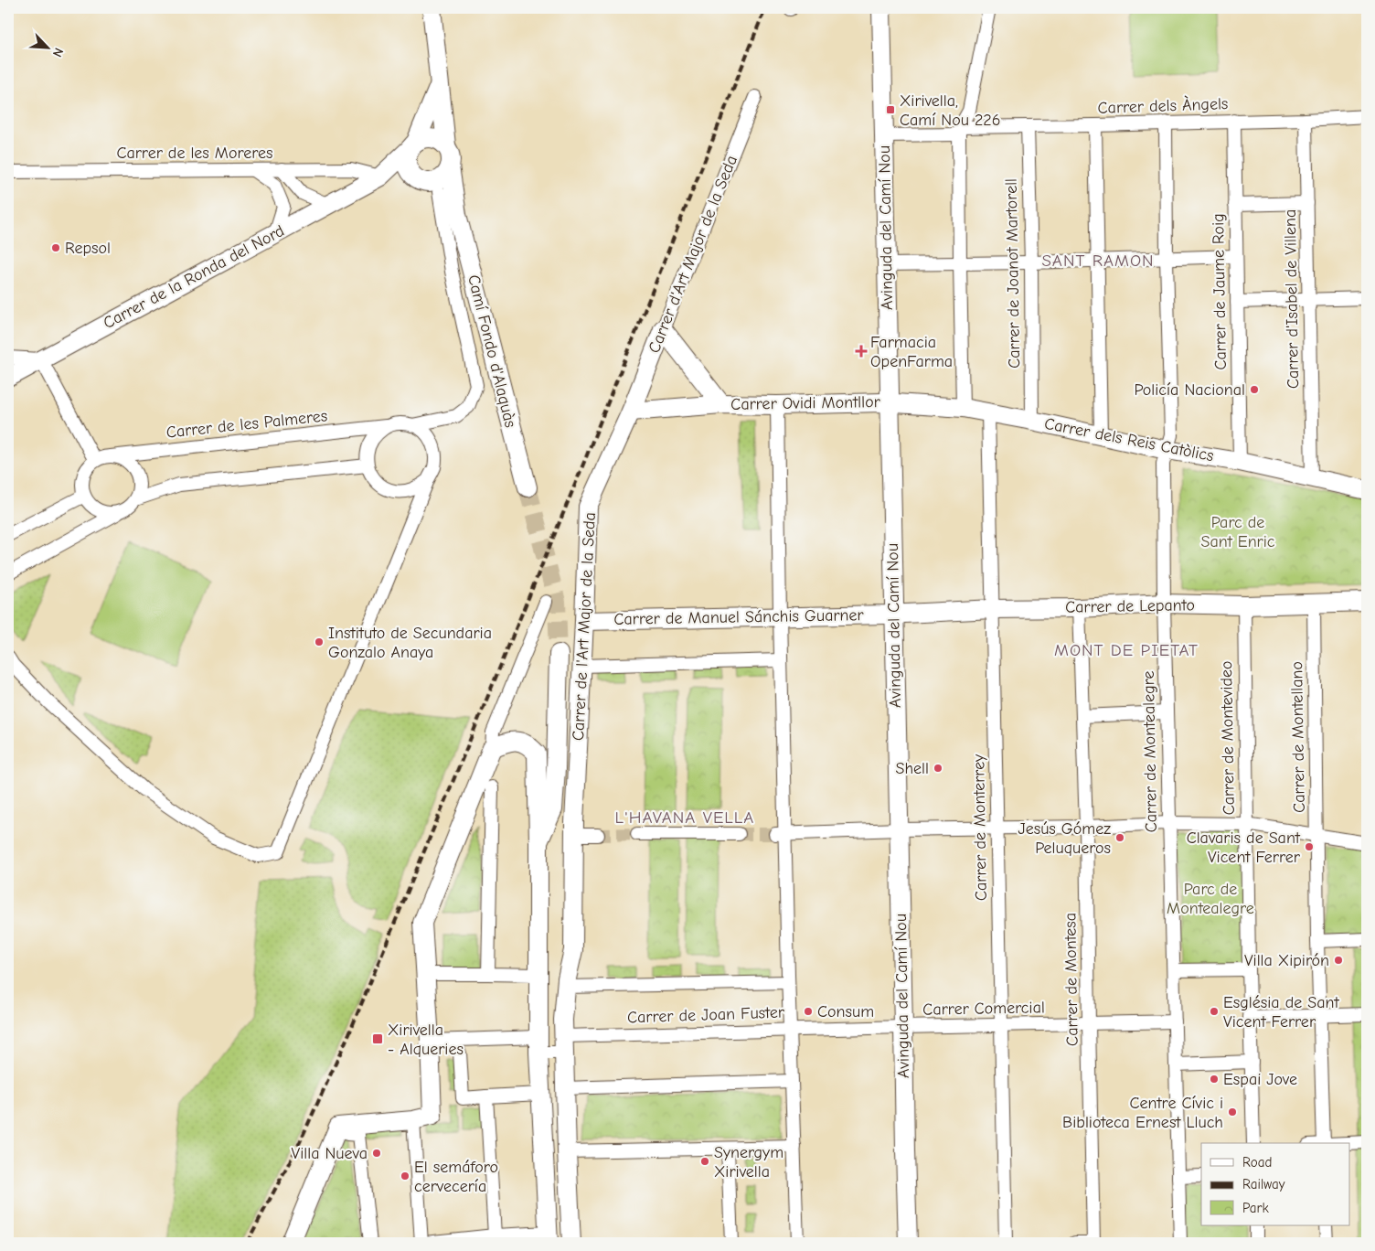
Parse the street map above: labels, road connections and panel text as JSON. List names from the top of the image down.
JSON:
{
  "streets": {
    "street": [
      "Carrer dels Àngels",
      "Carrer de les Moreres",
      "Avinguda del Camí Nou",
      "Carrer d'Art Major de la Seda",
      "Carrer de Joanot Martorell",
      "Carrer de la Ronda del Nord",
      "Carrer de Jaume Roig",
      "Carrer d'Isabel de Villena",
      "Camí Fondo d'Alaquàs",
      "Carrer Ovidi Montllor",
      "Carrer de les Palmeres",
      "Carrer dels Reis Catòlics",
      "Carrer de Lepanto",
      "Carrer de Manuel Sánchis Guarner",
      "Carrer de l'Art Major de la Seda",
      "Carrer de Montellano",
      "Carrer de Montevideo",
      "Carrer de Montealegre",
      "Carrer de Monterrey",
      "Carrer de Montesa",
      "Carrer Comercial",
      "Carrer de Joan Fuster"
    ]
  },
  "crossings": [
    ["Carrer dels Àngels", "Avinguda del Camí Nou"],
    ["Carrer dels Àngels", "Carrer de Joanot Martorell"],
    ["Carrer dels Àngels", "Carrer de Jaume Roig"],
    ["Carrer dels Àngels", "Carrer d'Isabel de Villena"],
    ["Carrer dels Àngels", "Carrer de Montealegre"],
    ["Carrer de les Moreres", "Carrer de la Ronda del Nord"],
    ["Avinguda del Camí Nou", "Carrer Ovidi Montllor"],
    ["Avinguda del Camí Nou", "Carrer dels Reis Catòlics"],
    ["Avinguda del Camí Nou", "Carrer de Lepanto"],
    ["Avinguda del Camí Nou", "Carrer de Manuel Sánchis Guarner"],
    ["Avinguda del Camí Nou", "Carrer Comercial"],
    ["Avinguda del Camí Nou", "Carrer de Joan Fuster"],
    ["Carrer d'Art Major de la Seda", "Carrer Ovidi Montllor"],
    ["Carrer d'Art Major de la Seda", "Carrer de l'Art Major de la Seda"],
    ["Carrer de Joanot Martorell", "Carrer dels Reis Catòlics"],
    ["Carrer de la Ronda del Nord", "Camí Fondo d'Alaquàs"],
    ["Carrer de Jaume Roig", "Carrer dels Reis Catòlics"],
    ["Carrer d'Isabel de Villena", "Carrer dels Reis Catòlics"],
    ["Carrer Ovidi Montllor", "Carrer dels Reis Catòlics"],
    ["Carrer Ovidi Montllor", "Carrer de l'Art Major de la Seda"],
    ["Carrer dels Reis Catòlics", "Carrer de Montealegre"],
    ["Carrer dels Reis Catòlics", "Carrer de Monterrey"],
    ["Carrer de Lepanto", "Carrer de Manuel Sánchis Guarner"],
    ["Carrer de Lepanto", "Carrer de Montellano"],
    ["Carrer de Lepanto", "Carrer de Montevideo"],
    ["Carrer de Lepanto", "Carrer de Montealegre"],
    ["Carrer de Lepanto", "Carrer de Monterrey"],
    ["Carrer de Lepanto", "Carrer de Montesa"],
    ["Carrer de Manuel Sánchis Guarner", "Carrer de l'Art Major de la Seda"],
    ["Carrer de l'Art Major de la Seda", "Carrer de Joan Fuster"],
    ["Carrer de Montealegre", "Carrer Comercial"],
    ["Carrer de Monterrey", "Carrer Comercial"],
    ["Carrer de Montesa", "Carrer Comercial"],
    ["Carrer Comercial", "Carrer de Joan Fuster"]
  ],
  "districts": ["SANT RAMON", "MONT DE PIETAT", "L'HAVANA VELLA"],
  "parks": ["Parc de Sant Enric", "Parc de Montealegre"],
  "places": {
    "transit": ["Xirivella, Camí Nou 226", "Xirivella - Alqueries"],
    "other": [
      "Repsol",
      "Policía Nacional",
      "Instituto de Secundaria Gonzalo Anaya",
      "Shell",
      "Jesús Gómez Peluqueros",
      "Clavaris de Sant Vicent Ferrer",
      "Villa Xipirón",
      "Consum",
      "Església de Sant Vicent Ferrer",
      "Espai Jove",
      "Centre Cívic i Biblioteca Ernest Lluch",
      "Villa Nueva",
      "Synergym Xirivella",
      "El semáforo cervecería"
    ],
    "health": ["Farmacia OpenFarma"]
  },
  "legend": ["Road", "Railway", "Park"],
  "north": "bottom right"
}
